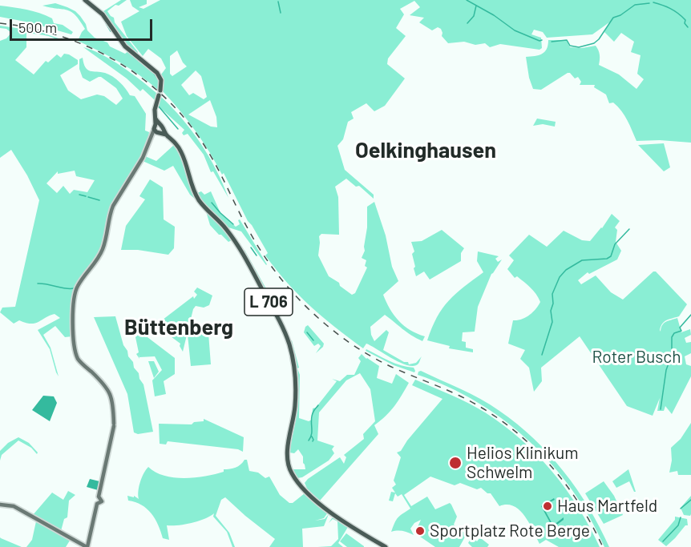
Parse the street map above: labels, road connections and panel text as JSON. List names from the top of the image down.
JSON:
{
  "streets": {
    "main road": ["L 706"]
  },
  "districts": ["Oelkinghausen", "Büttenberg"],
  "parks": ["Roter Busch"],
  "places": ["Helios Klinikum Schwelm", "Haus Martfeld", "Sportplatz Rote Berge"],
  "scale_bar": "500 m"
}
